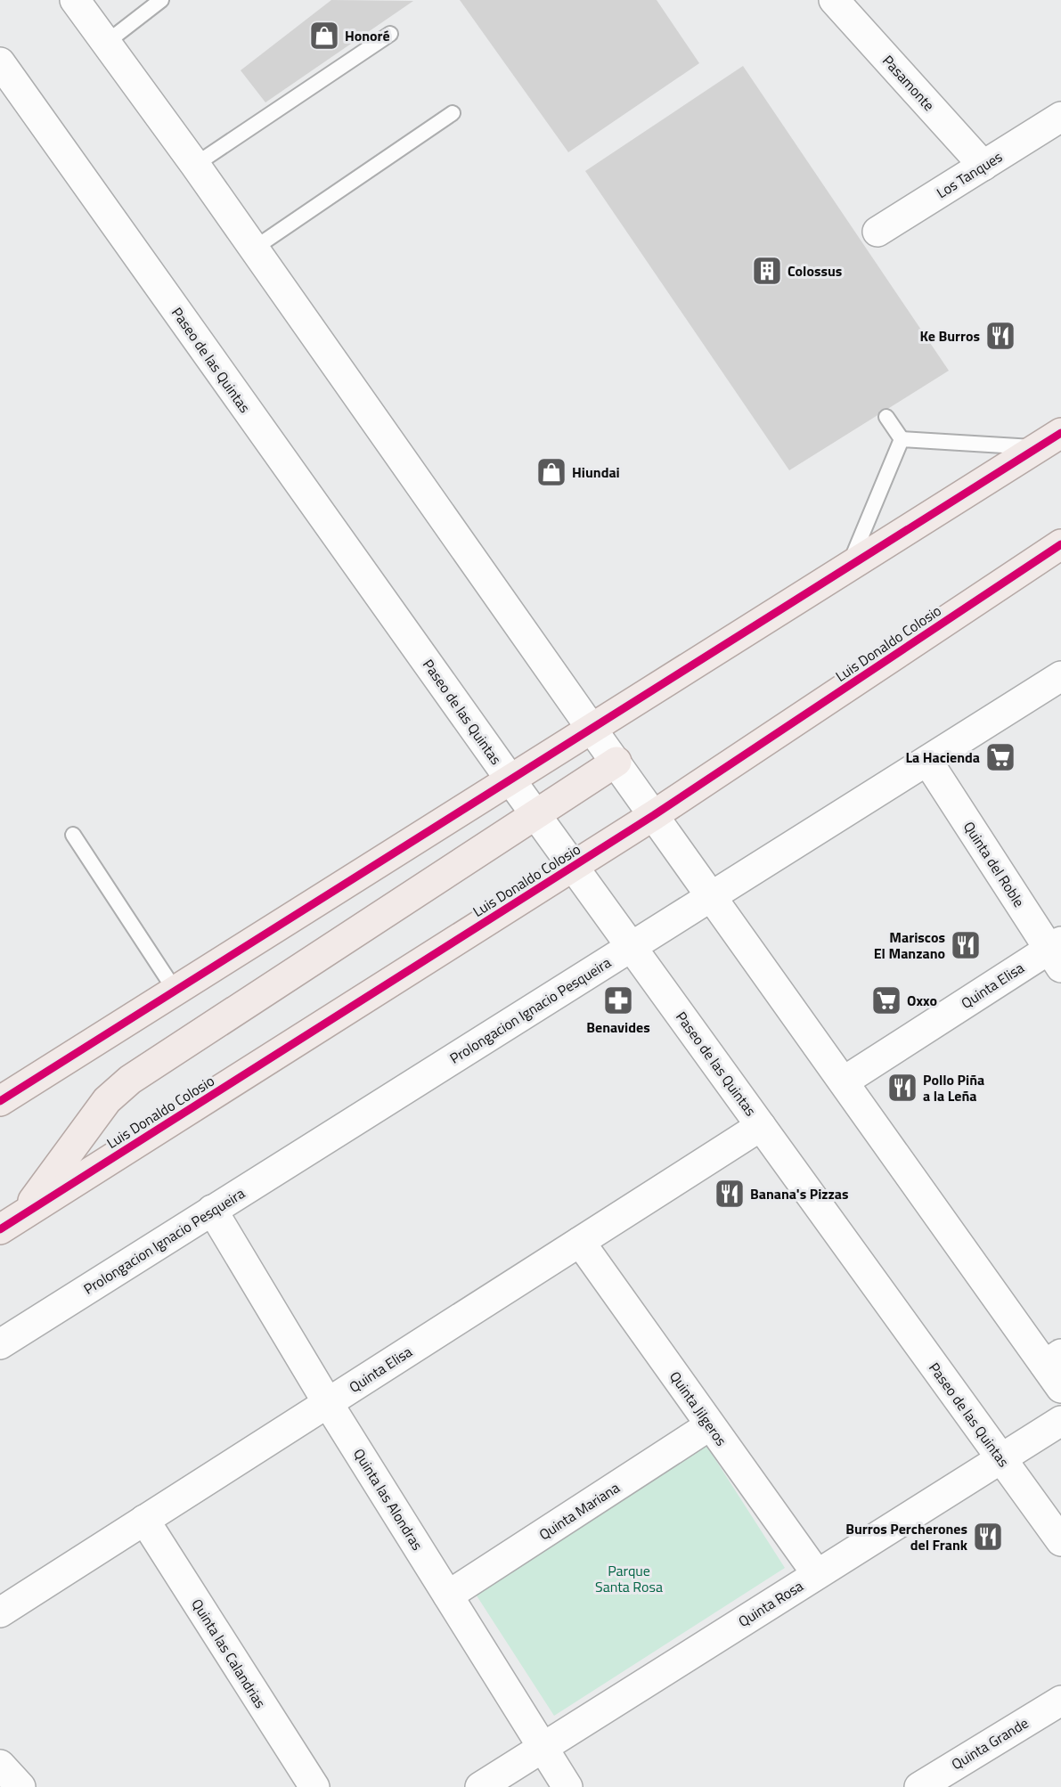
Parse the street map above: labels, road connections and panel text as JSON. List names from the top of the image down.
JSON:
{
  "streets": {
    "main road": ["Luis Donaldo Colosio"],
    "street": [
      "Pasamonte",
      "Los Tanques",
      "Paseo de las Quintas",
      "Quinta del Roble",
      "Quinta Elisa",
      "Prolongacion Ignacio Pesqueira",
      "Quinta Jilgeros",
      "Quinta las Alondras",
      "Quinta Mariana",
      "Quinta Rosa",
      "Quinta las Calandrias",
      "Quinta Grande"
    ]
  },
  "crossings": [
    ["Pasamonte", "Los Tanques"],
    ["Paseo de las Quintas", "Luis Donaldo Colosio"],
    ["Paseo de las Quintas", "Quinta Elisa"],
    ["Paseo de las Quintas", "Prolongacion Ignacio Pesqueira"],
    ["Paseo de las Quintas", "Quinta Rosa"],
    ["Quinta del Roble", "Quinta Elisa"],
    ["Quinta del Roble", "Prolongacion Ignacio Pesqueira"],
    ["Quinta Elisa", "Quinta Jilgeros"],
    ["Quinta Elisa", "Quinta las Alondras"],
    ["Quinta Elisa", "Quinta las Calandrias"],
    ["Prolongacion Ignacio Pesqueira", "Quinta las Alondras"],
    ["Quinta Jilgeros", "Quinta Mariana"],
    ["Quinta Jilgeros", "Quinta Rosa"],
    ["Quinta las Alondras", "Quinta Mariana"],
    ["Quinta las Alondras", "Quinta Rosa"]
  ],
  "parks": ["Parque Santa Rosa"],
  "places": {
    "shop": ["Honoré", "Hiundai"],
    "building": ["Colossus"],
    "restaurant": [
      "Ke Burros",
      "Mariscos El Manzano",
      "Pollo Piña a la Leña",
      "Banana's Pizzas",
      "Burros Percherones del Frank"
    ],
    "supermarket": ["La Hacienda", "Oxxo"],
    "pharmacy": ["Benavides"]
  }
}
